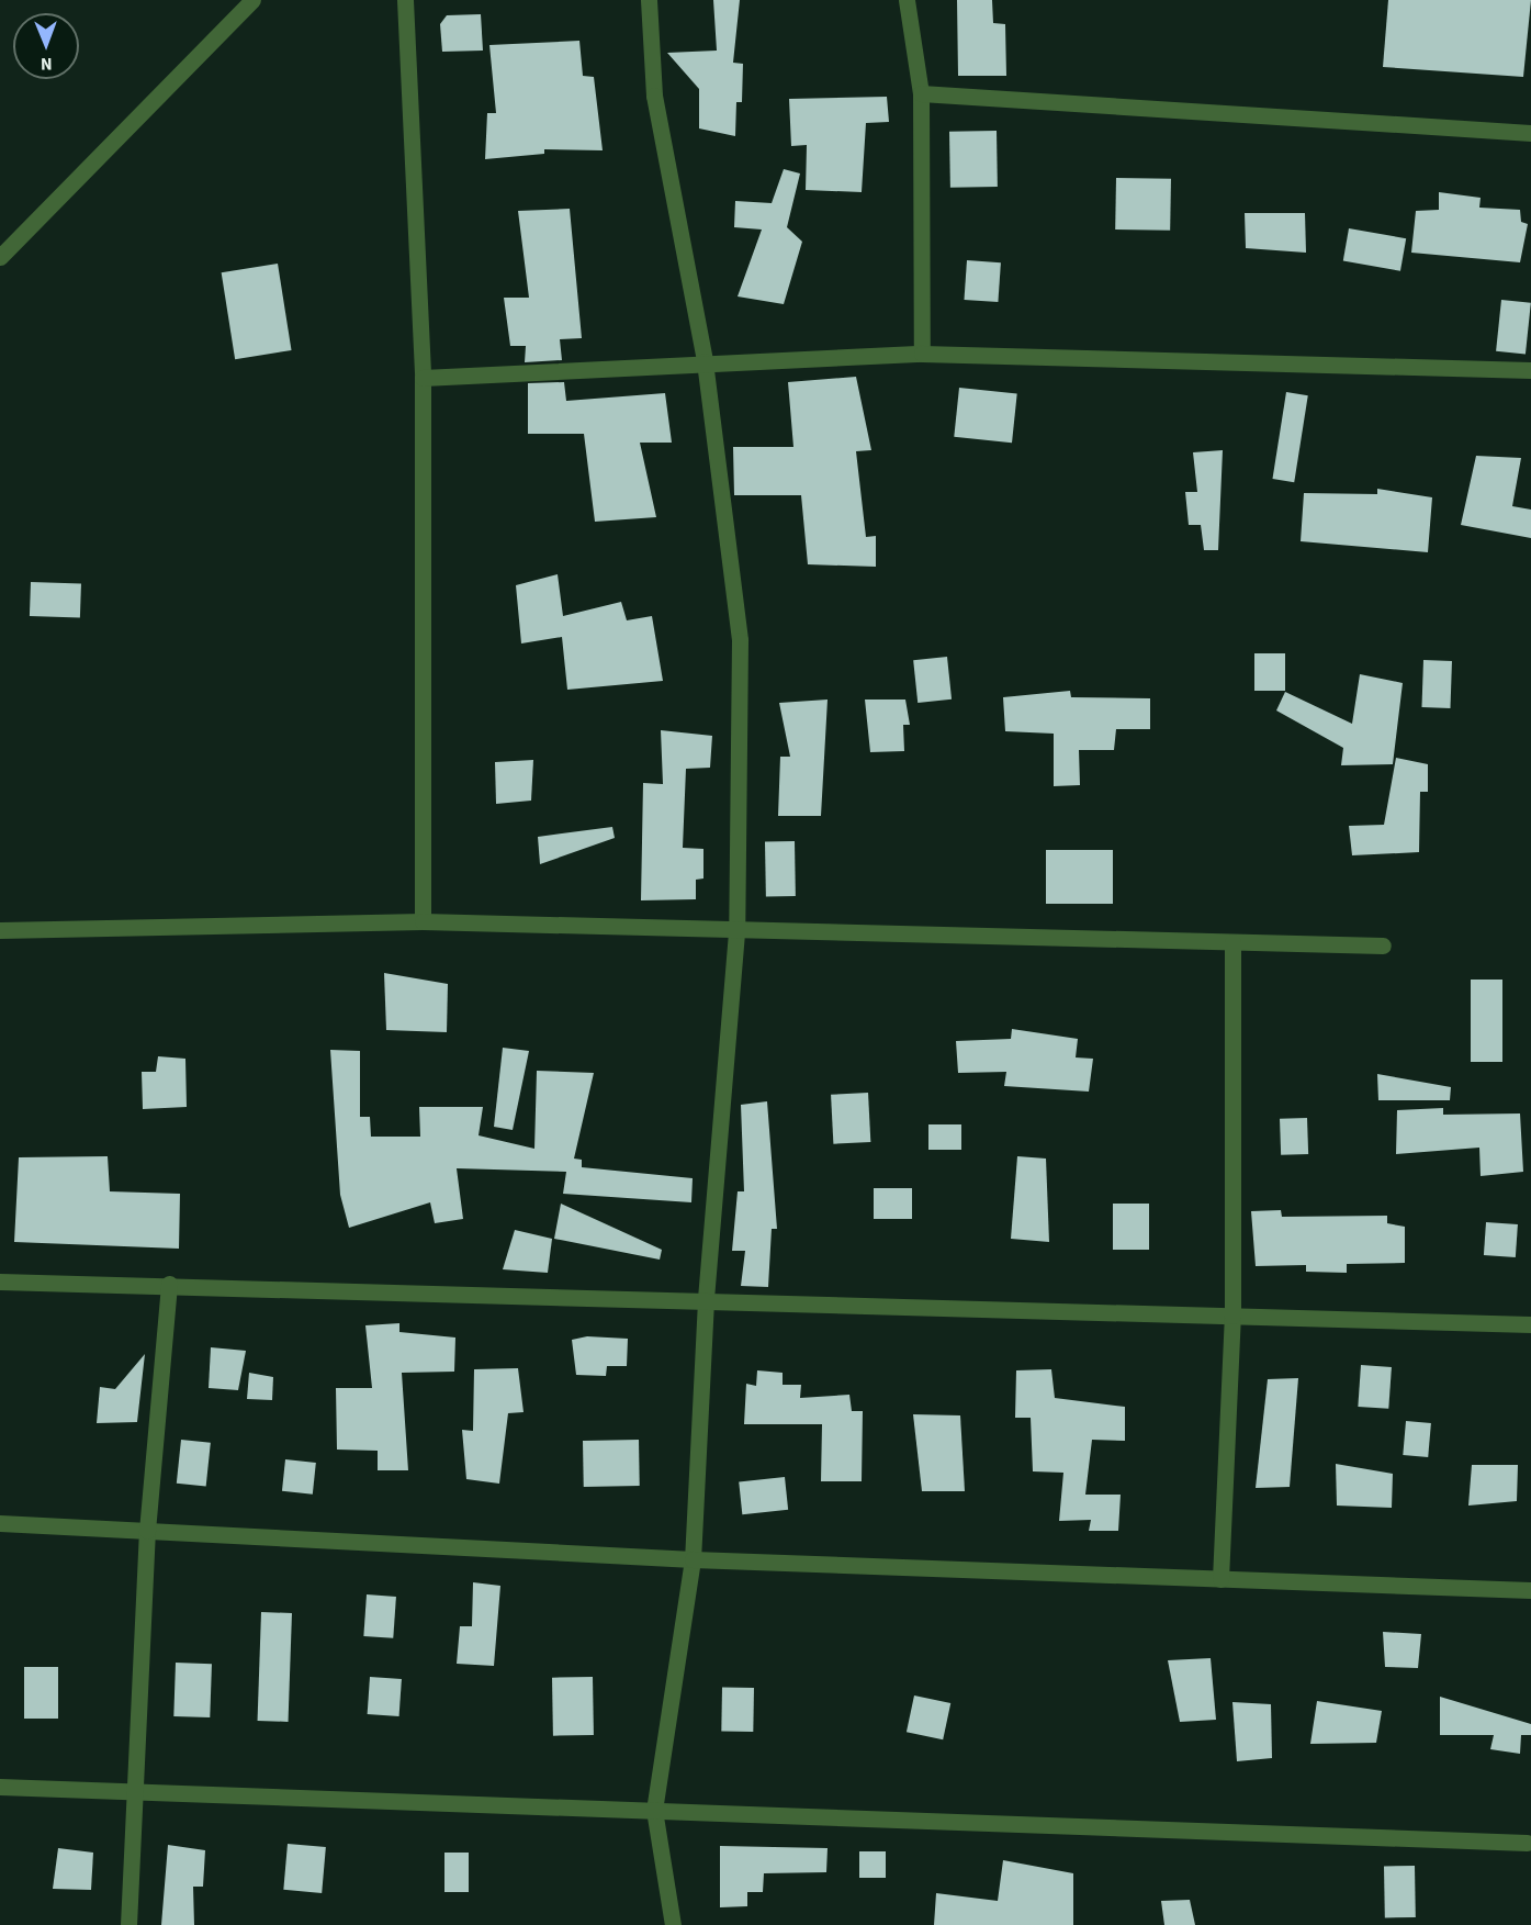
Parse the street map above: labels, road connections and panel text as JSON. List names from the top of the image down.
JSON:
{
  "north": "bottom"
}
